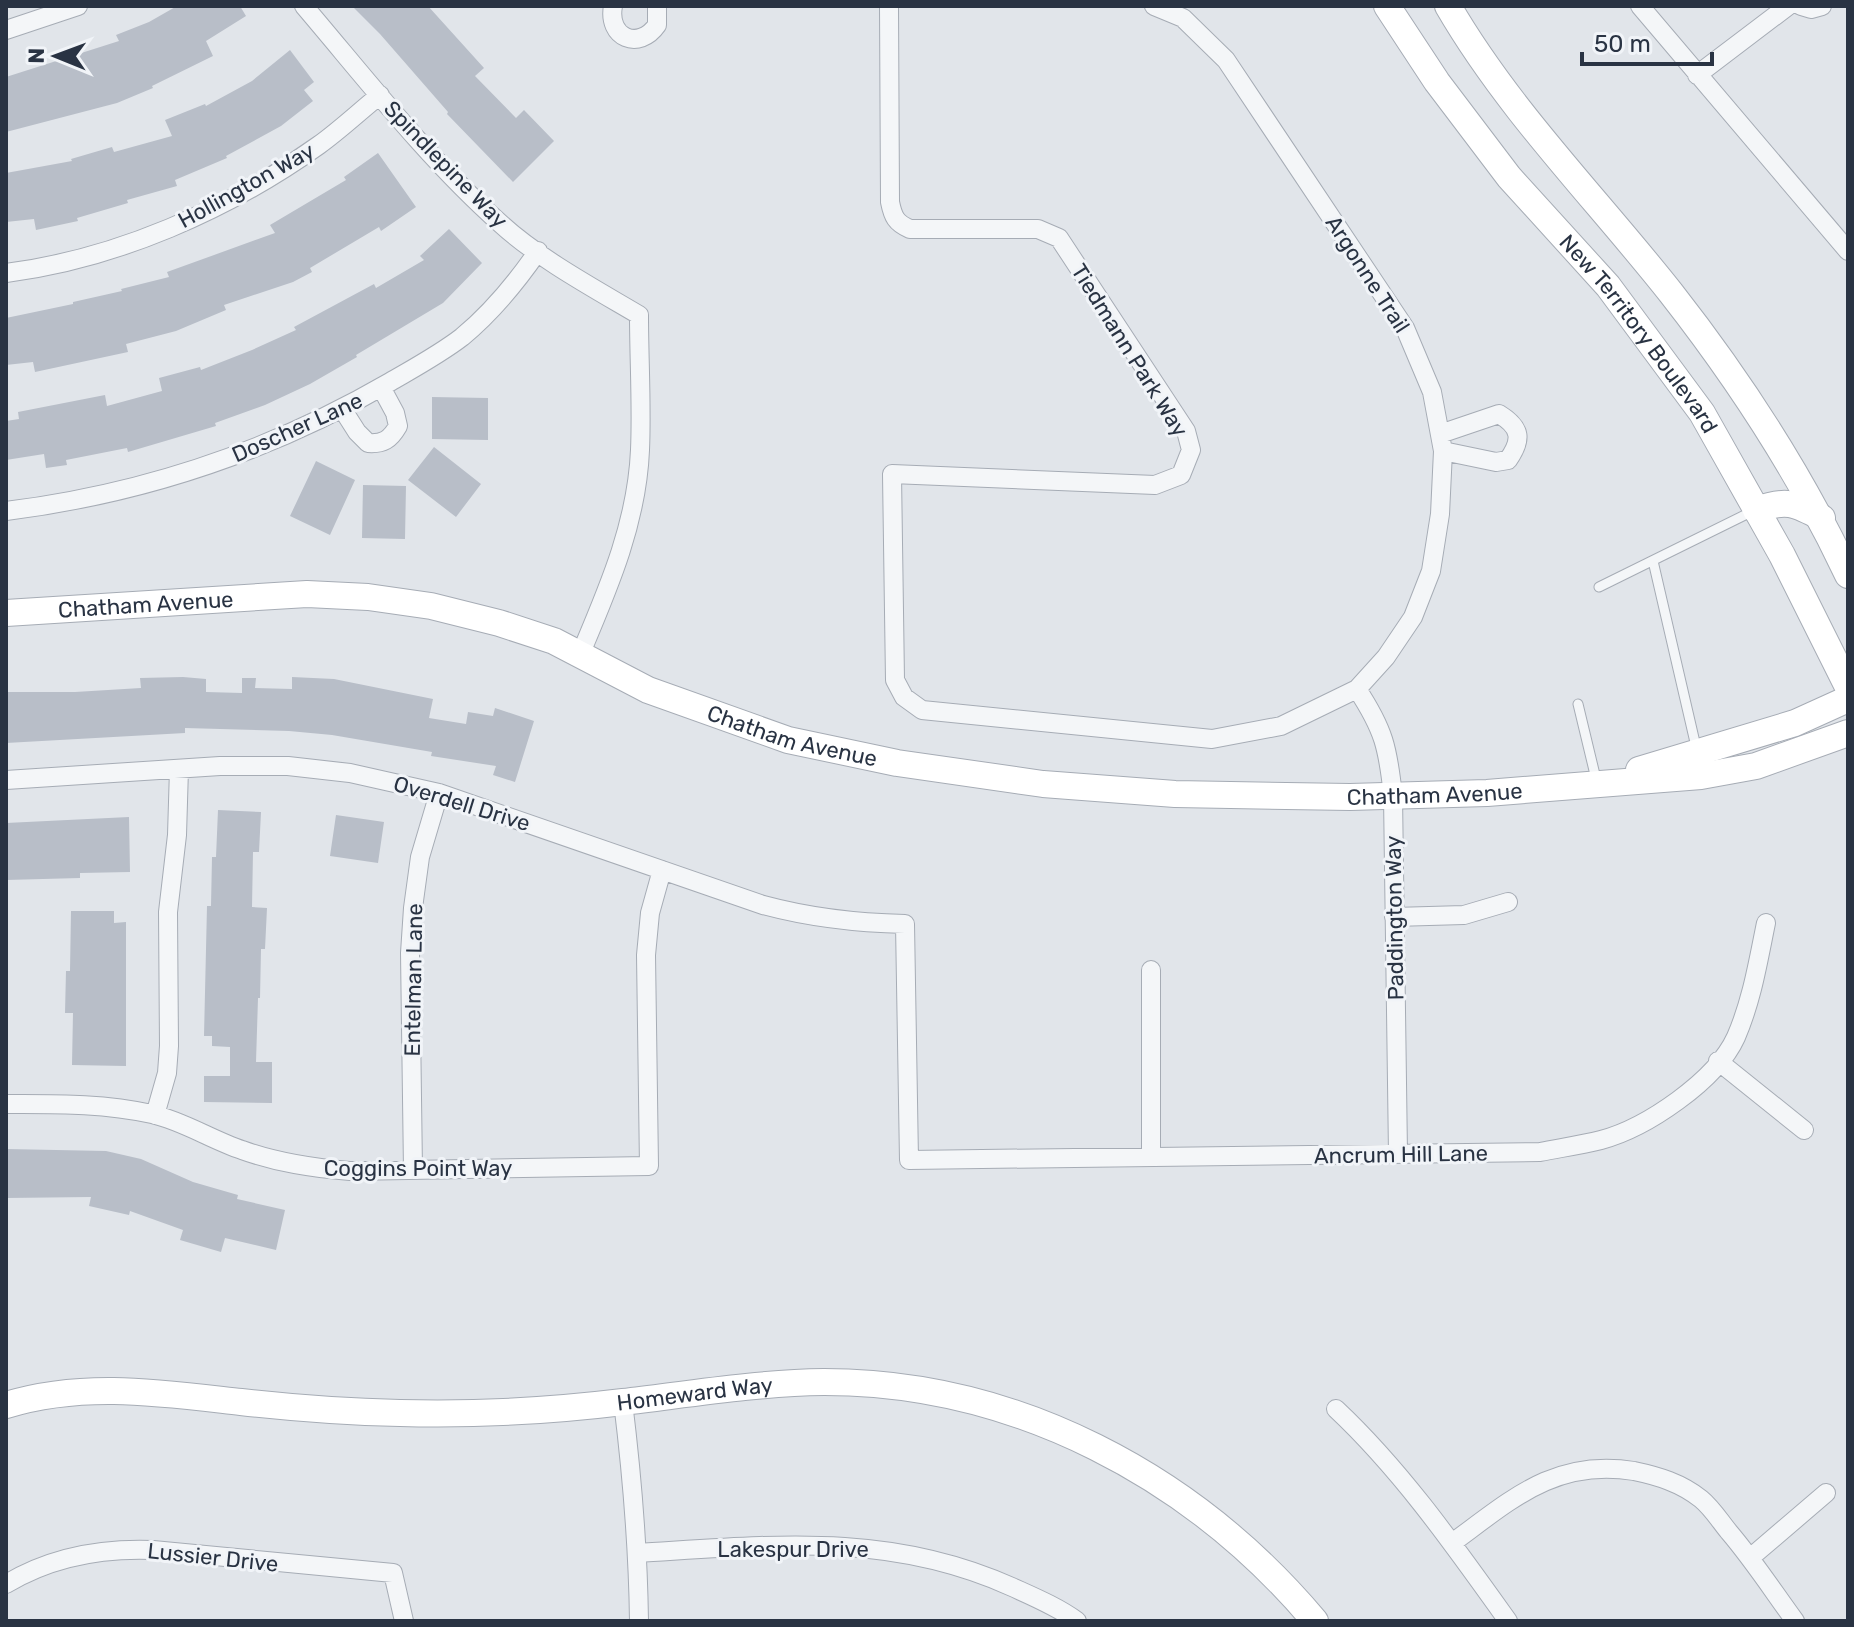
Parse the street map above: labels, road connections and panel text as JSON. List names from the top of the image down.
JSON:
{
  "streets": {
    "street": [
      "Spindlepine Way",
      "Hollington Way",
      "Argonne Trail",
      "New Territory Boulevard",
      "Tiedmann Park Way",
      "Doscher Lane",
      "Chatham Avenue",
      "Overdell Drive",
      "Paddington Way",
      "Entelman Lane",
      "Ancrum Hill Lane",
      "Coggins Point Way",
      "Homeward Way",
      "Lakespur Drive",
      "Lussier Drive"
    ]
  },
  "crossings": [
    ["Spindlepine Way", "Hollington Way"],
    ["Spindlepine Way", "Doscher Lane"],
    ["Spindlepine Way", "Chatham Avenue"],
    ["Argonne Trail", "Tiedmann Park Way"],
    ["Argonne Trail", "Paddington Way"],
    ["Chatham Avenue", "Paddington Way"],
    ["Overdell Drive", "Entelman Lane"],
    ["Overdell Drive", "Ancrum Hill Lane"],
    ["Overdell Drive", "Coggins Point Way"],
    ["Paddington Way", "Ancrum Hill Lane"],
    ["Entelman Lane", "Coggins Point Way"]
  ],
  "scale_bar": "50 m",
  "north": "left"
}
